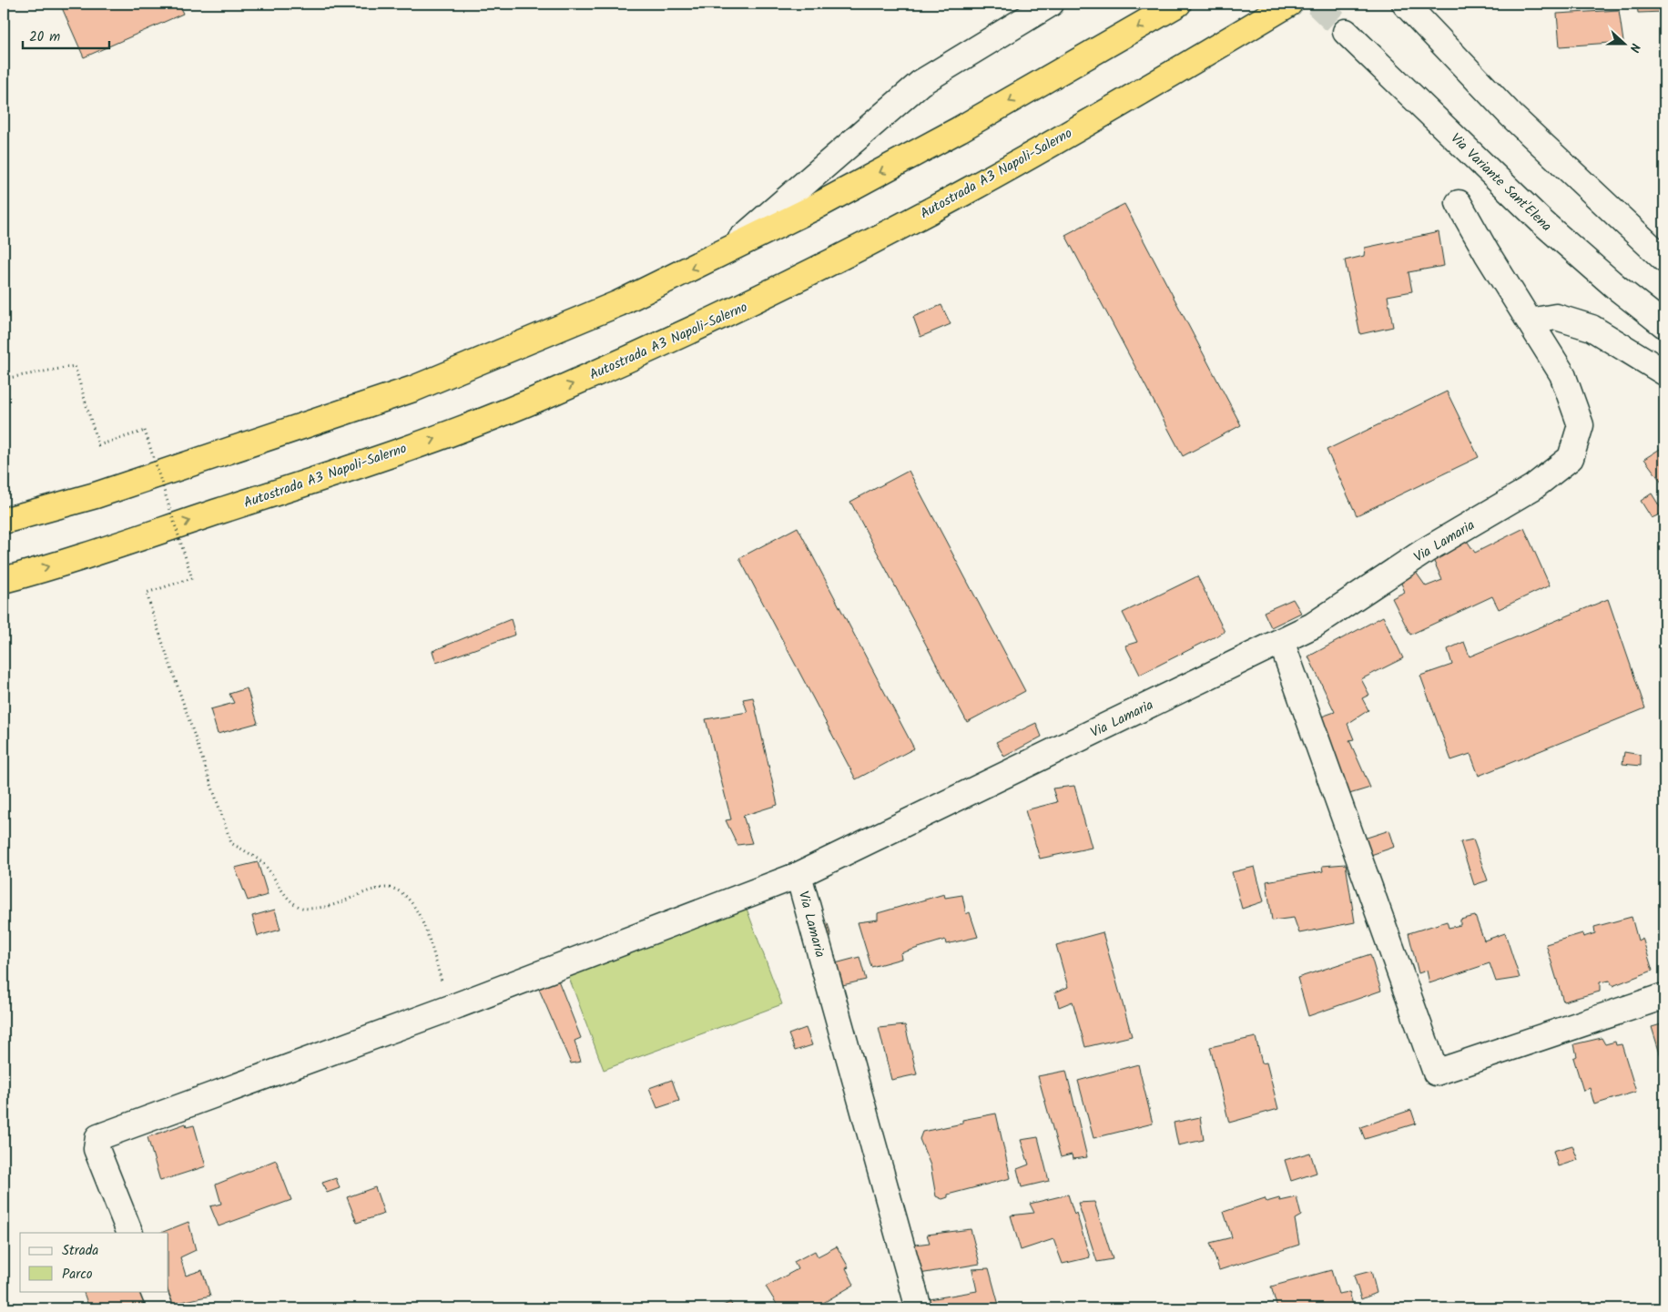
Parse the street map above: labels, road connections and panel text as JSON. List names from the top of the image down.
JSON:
{
  "streets": {
    "highway": ["Autostrada A3 Napoli-Salerno"],
    "street": ["Via Variante Sant'Elena", "Via Lamaria"]
  },
  "legend": ["Strada", "Parco"],
  "scale_bar": "20 m",
  "north": "right"
}
